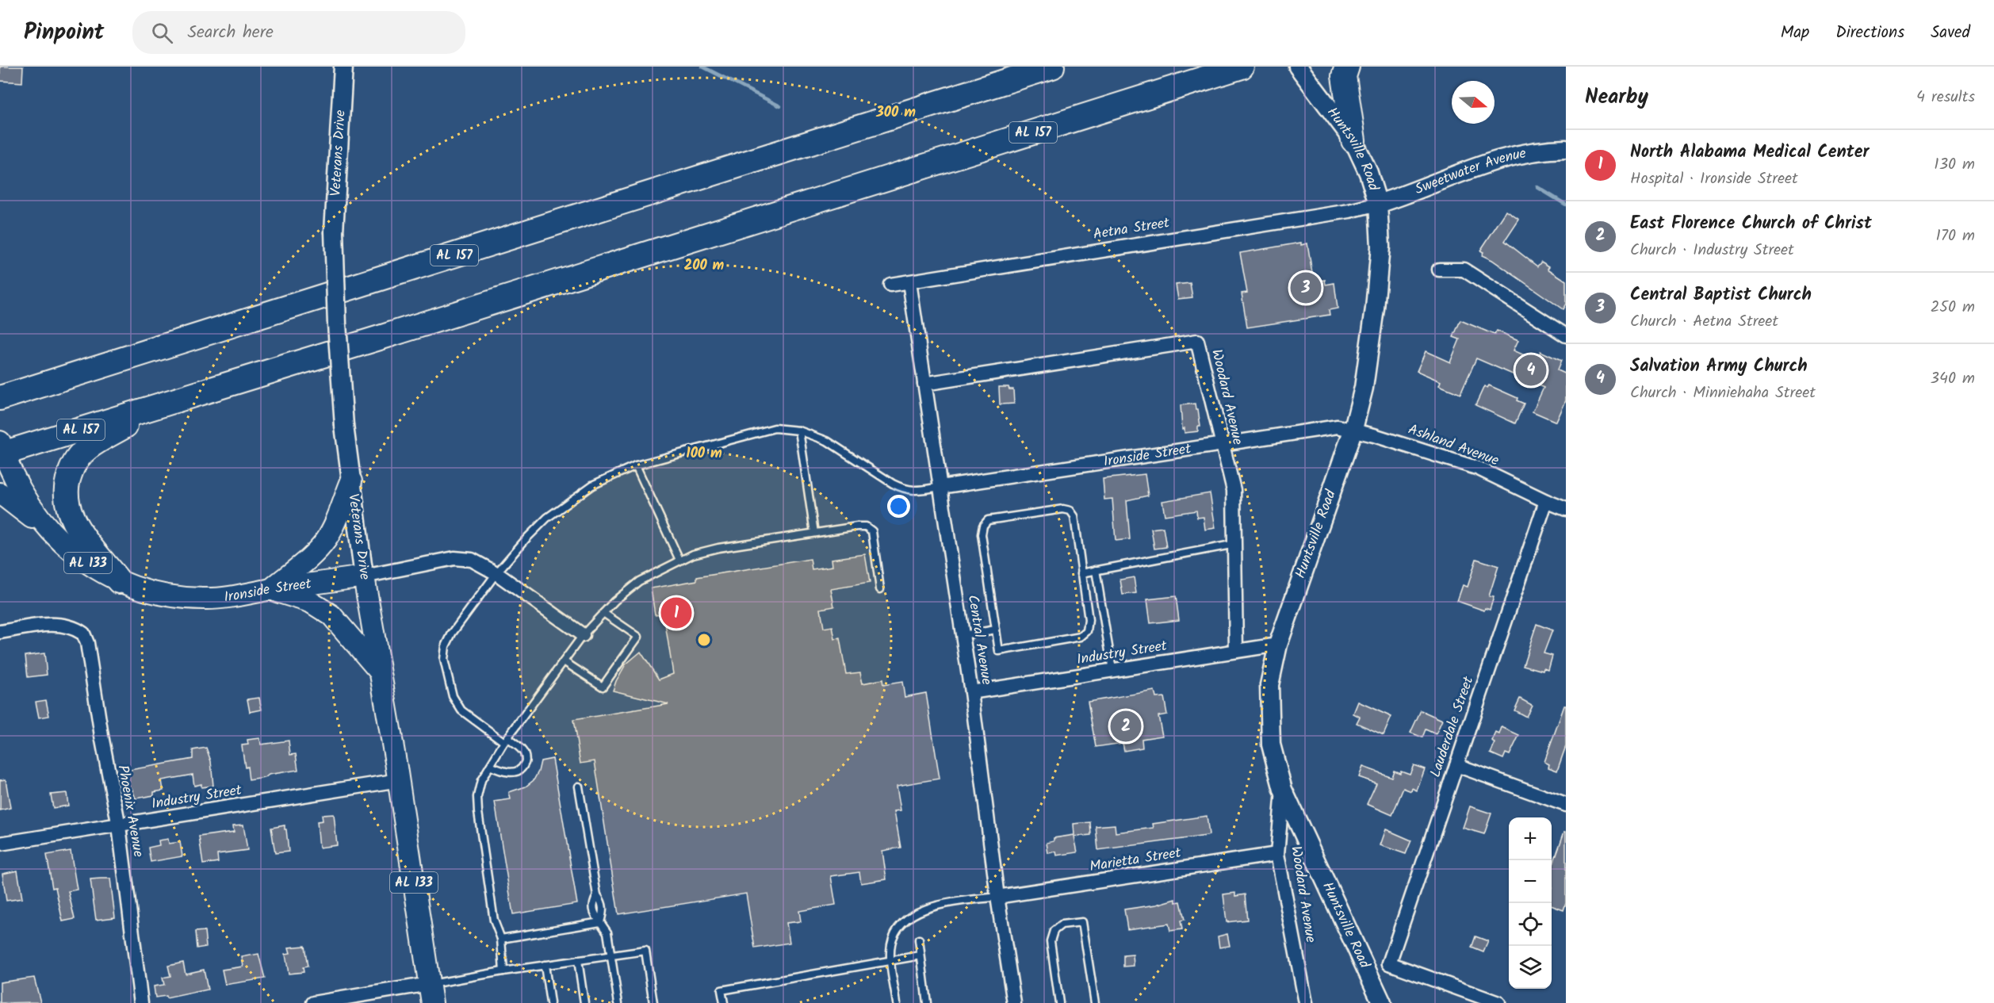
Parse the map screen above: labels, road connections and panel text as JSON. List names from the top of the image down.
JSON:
{
  "streets": {
    "highway": ["AL 157"],
    "main road": [
      "Huntsville Road",
      "Veterans Drive",
      "Sweetwater Avenue",
      "Ironside Street",
      "AL 133"
    ],
    "street": [
      "Aetna Street",
      "Woodard Avenue",
      "Ashland Avenue",
      "Central Avenue",
      "Industry Street",
      "Lauderdale Street",
      "Phoenix Avenue",
      "Marietta Street"
    ]
  },
  "crossings": [
    ["AL 157", "Ironside Street"],
    ["Huntsville Road", "Sweetwater Avenue"],
    ["Huntsville Road", "Aetna Street"],
    ["Huntsville Road", "Woodard Avenue"],
    ["Huntsville Road", "Ashland Avenue"],
    ["Huntsville Road", "Ironside Street"],
    ["Huntsville Road", "Industry Street"],
    ["Veterans Drive", "Ironside Street"],
    ["Veterans Drive", "Industry Street"],
    ["Sweetwater Avenue", "Aetna Street"],
    ["Aetna Street", "Central Avenue"],
    ["Woodard Avenue", "Ironside Street"],
    ["Woodard Avenue", "Central Avenue"],
    ["Woodard Avenue", "Industry Street"],
    ["Woodard Avenue", "Marietta Street"],
    ["Ashland Avenue", "Ironside Street"],
    ["Ashland Avenue", "Lauderdale Street"],
    ["Ironside Street", "Central Avenue"],
    ["Central Avenue", "Industry Street"],
    ["Central Avenue", "Marietta Street"],
    ["Industry Street", "Phoenix Avenue"]
  ],
  "north": "right",
  "page": {
    "header": "Pinpoint",
    "search": "Search here",
    "nav": ["Map", "Directions", "Saved"],
    "heading": ["Nearby", "4 results"],
    "list": [
      {
        "mark": "1",
        "name": "North Alabama Medical Center",
        "note": "Hospital · Ironside Street",
        "value": "130 m"
      },
      {
        "mark": "2",
        "name": "East Florence Church of Christ",
        "note": "Church · Industry Street",
        "value": "170 m"
      },
      {
        "mark": "3",
        "name": "Central Baptist Church",
        "note": "Church · Aetna Street",
        "value": "250 m"
      },
      {
        "mark": "4",
        "name": "Salvation Army Church",
        "note": "Church · Minniehaha Street",
        "value": "340 m"
      }
    ],
    "pins": [
      "3",
      "4",
      "1",
      "2"
    ],
    "map_buttons": ["+", "−"]
  },
  "rings": ["300 m", "200 m", "100 m"]
}
